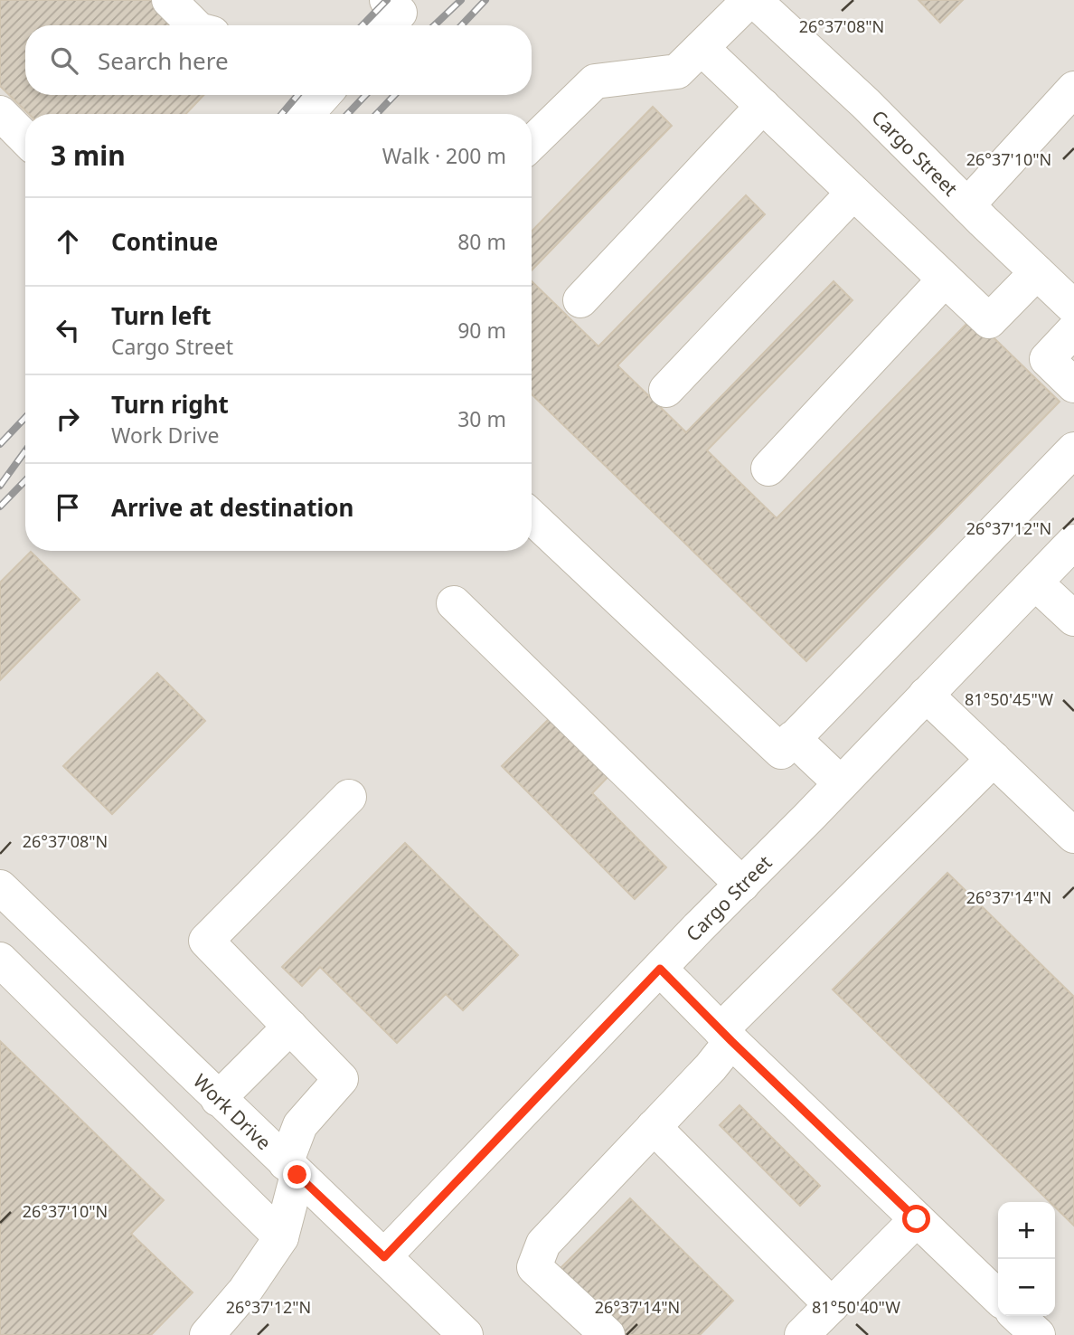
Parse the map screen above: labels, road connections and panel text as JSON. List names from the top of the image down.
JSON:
{
  "streets": {
    "street": ["Cargo Street", "Work Drive"]
  },
  "crossings": [
    ["Cargo Street", "Work Drive"]
  ],
  "page": {
    "search": "Search here",
    "heading": ["3 min", "Walk · 200 m"],
    "list": [
      ["Continue", "80 m"],
      ["Turn left", "Cargo Street", "90 m"],
      ["Turn right", "Work Drive", "30 m"],
      "Arrive at destination"
    ],
    "map_buttons": ["+", "−"]
  },
  "coordinates": [
    "26°37'08\"N",
    "26°37'10\"N",
    "26°37'12\"N",
    "81°50'45\"W",
    "26°37'14\"N",
    "81°50'40\"W"
  ]
}
